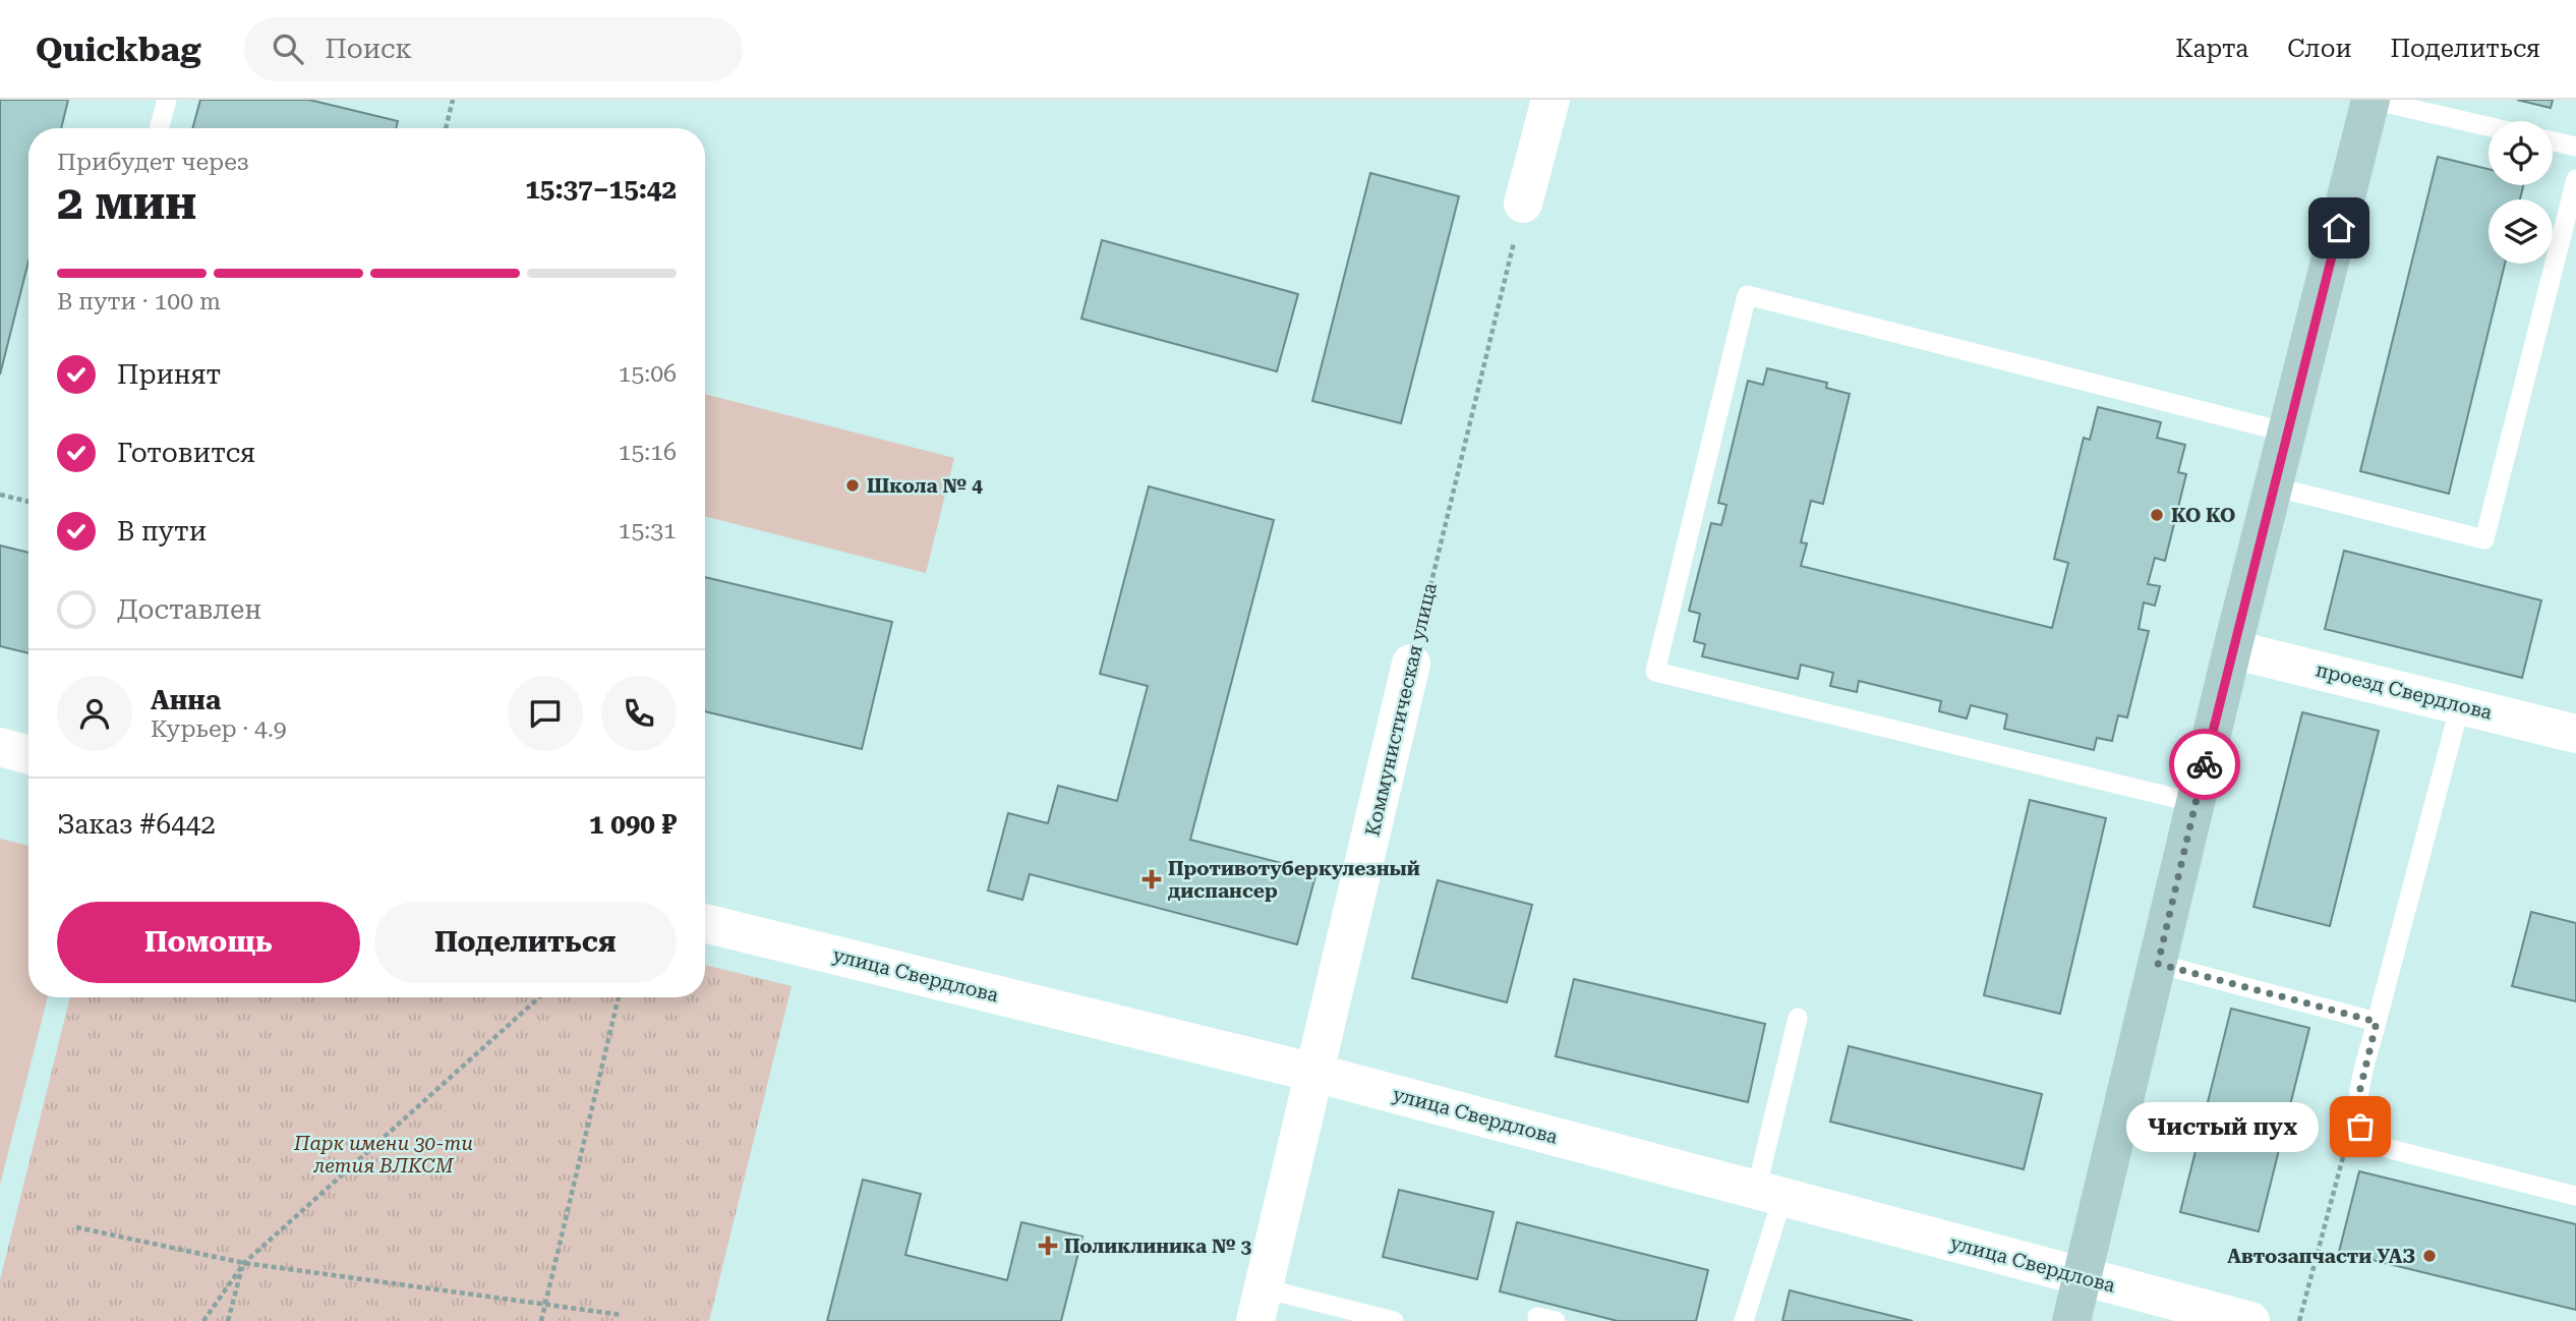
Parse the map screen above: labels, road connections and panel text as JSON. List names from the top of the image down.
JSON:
{
  "streets": {
    "street": ["проезд Свердлова", "Коммунистическая улица", "улица Свердлова"]
  },
  "crossings": [
    ["Коммунистическая улица", "улица Свердлова"]
  ],
  "parks": ["Парк имени 30-ти летия ВЛКСМ"],
  "places": {
    "other": [
      "Школа № 4",
      "КО КО",
      "Чистый пух",
      "Автозапчасти УАЗ"
    ],
    "health": ["Противотуберкулезный диспансер", "Поликлиника № 3"]
  },
  "page": {
    "header": "Quickbag",
    "search": "Поиск",
    "nav": ["Карта", "Слои", "Поделиться"],
    "heading": ["2 мин", "Прибудет через", "15:37–15:42"],
    "panel": [
      "Анна",
      "Курьер · 4.9",
      "Заказ #6442",
      "1 090 ₽"
    ],
    "bar": "В пути · 100 m",
    "list": [
      ["Принят", "15:06"],
      ["Готовится", "15:16"],
      ["В пути", "15:31"],
      "Доставлен"
    ],
    "buttons": ["Помощь", "Поделиться"],
    "bubble": "Чистый пух"
  }
}
